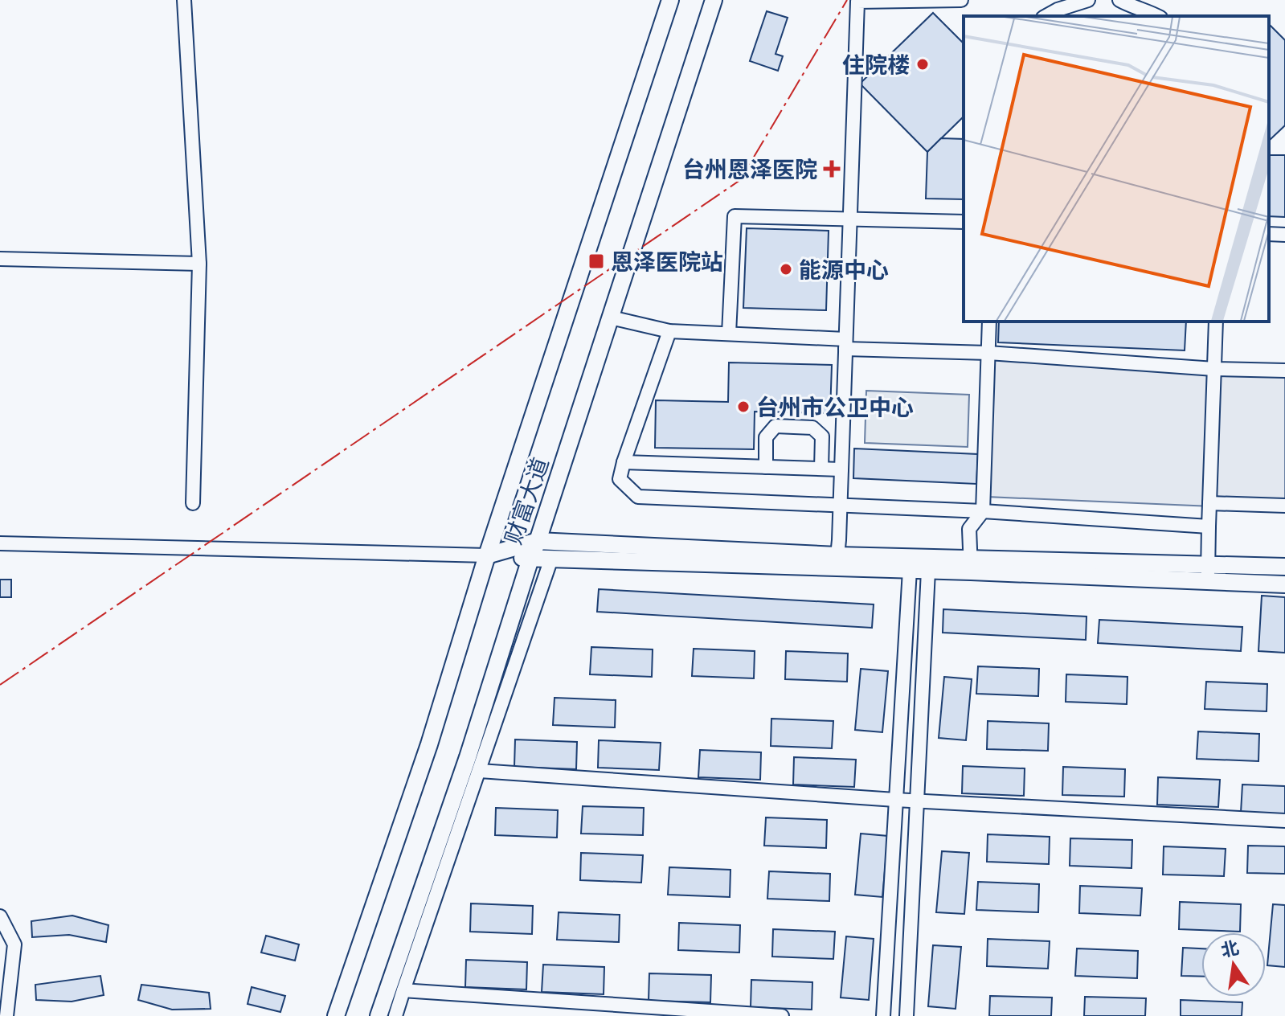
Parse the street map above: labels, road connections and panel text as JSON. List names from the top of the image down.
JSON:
{
  "streets": {
    "main road": ["财富大道"]
  },
  "places": {
    "other": ["住院楼", "能源中心", "台州市公卫中心"],
    "health": ["台州恩泽医院"],
    "transit": ["恩泽医院站"]
  },
  "north": "top"
}
